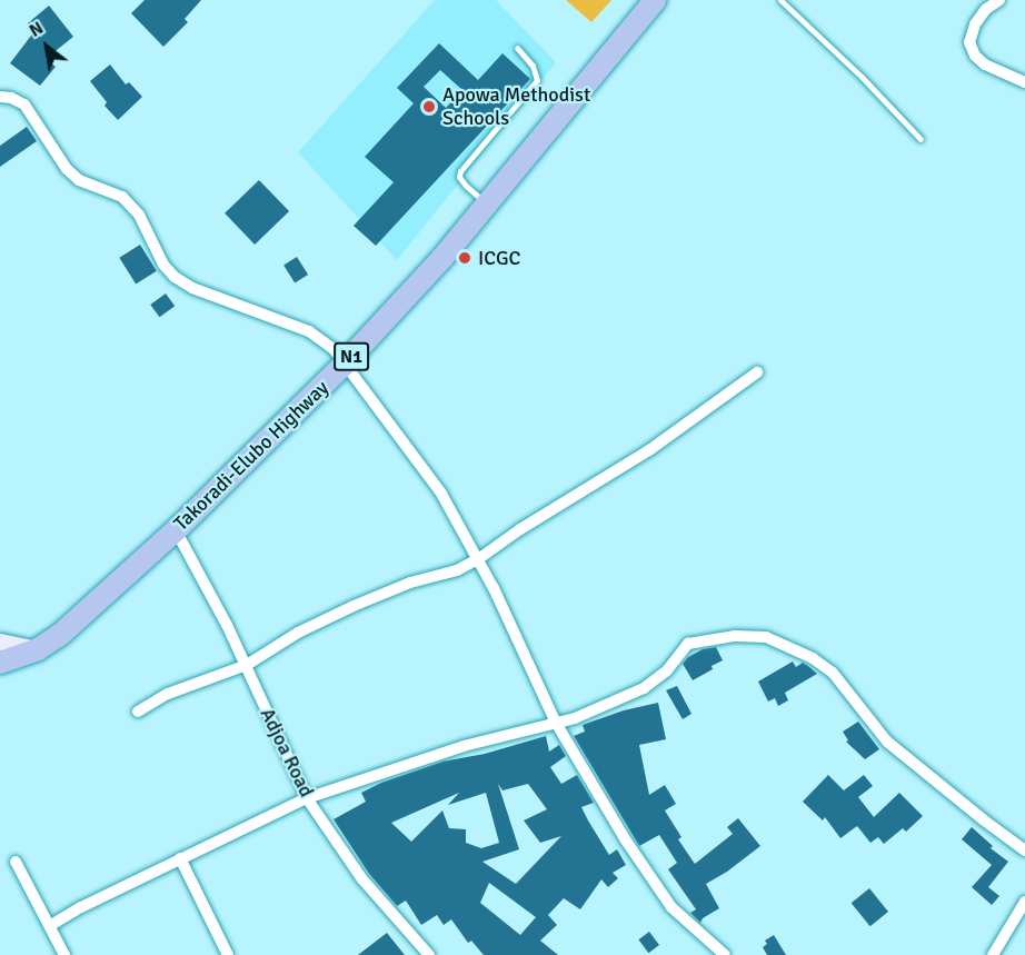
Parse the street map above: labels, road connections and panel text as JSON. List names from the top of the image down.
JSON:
{
  "streets": {
    "highway": ["N1", "Takoradi-Elubo Highway"],
    "street": ["Adjoa Road"]
  },
  "crossings": [
    ["Takoradi-Elubo Highway", "Adjoa Road"]
  ],
  "places": ["Apowa Methodist Schools", "ICGC"],
  "north": "top left"
}
